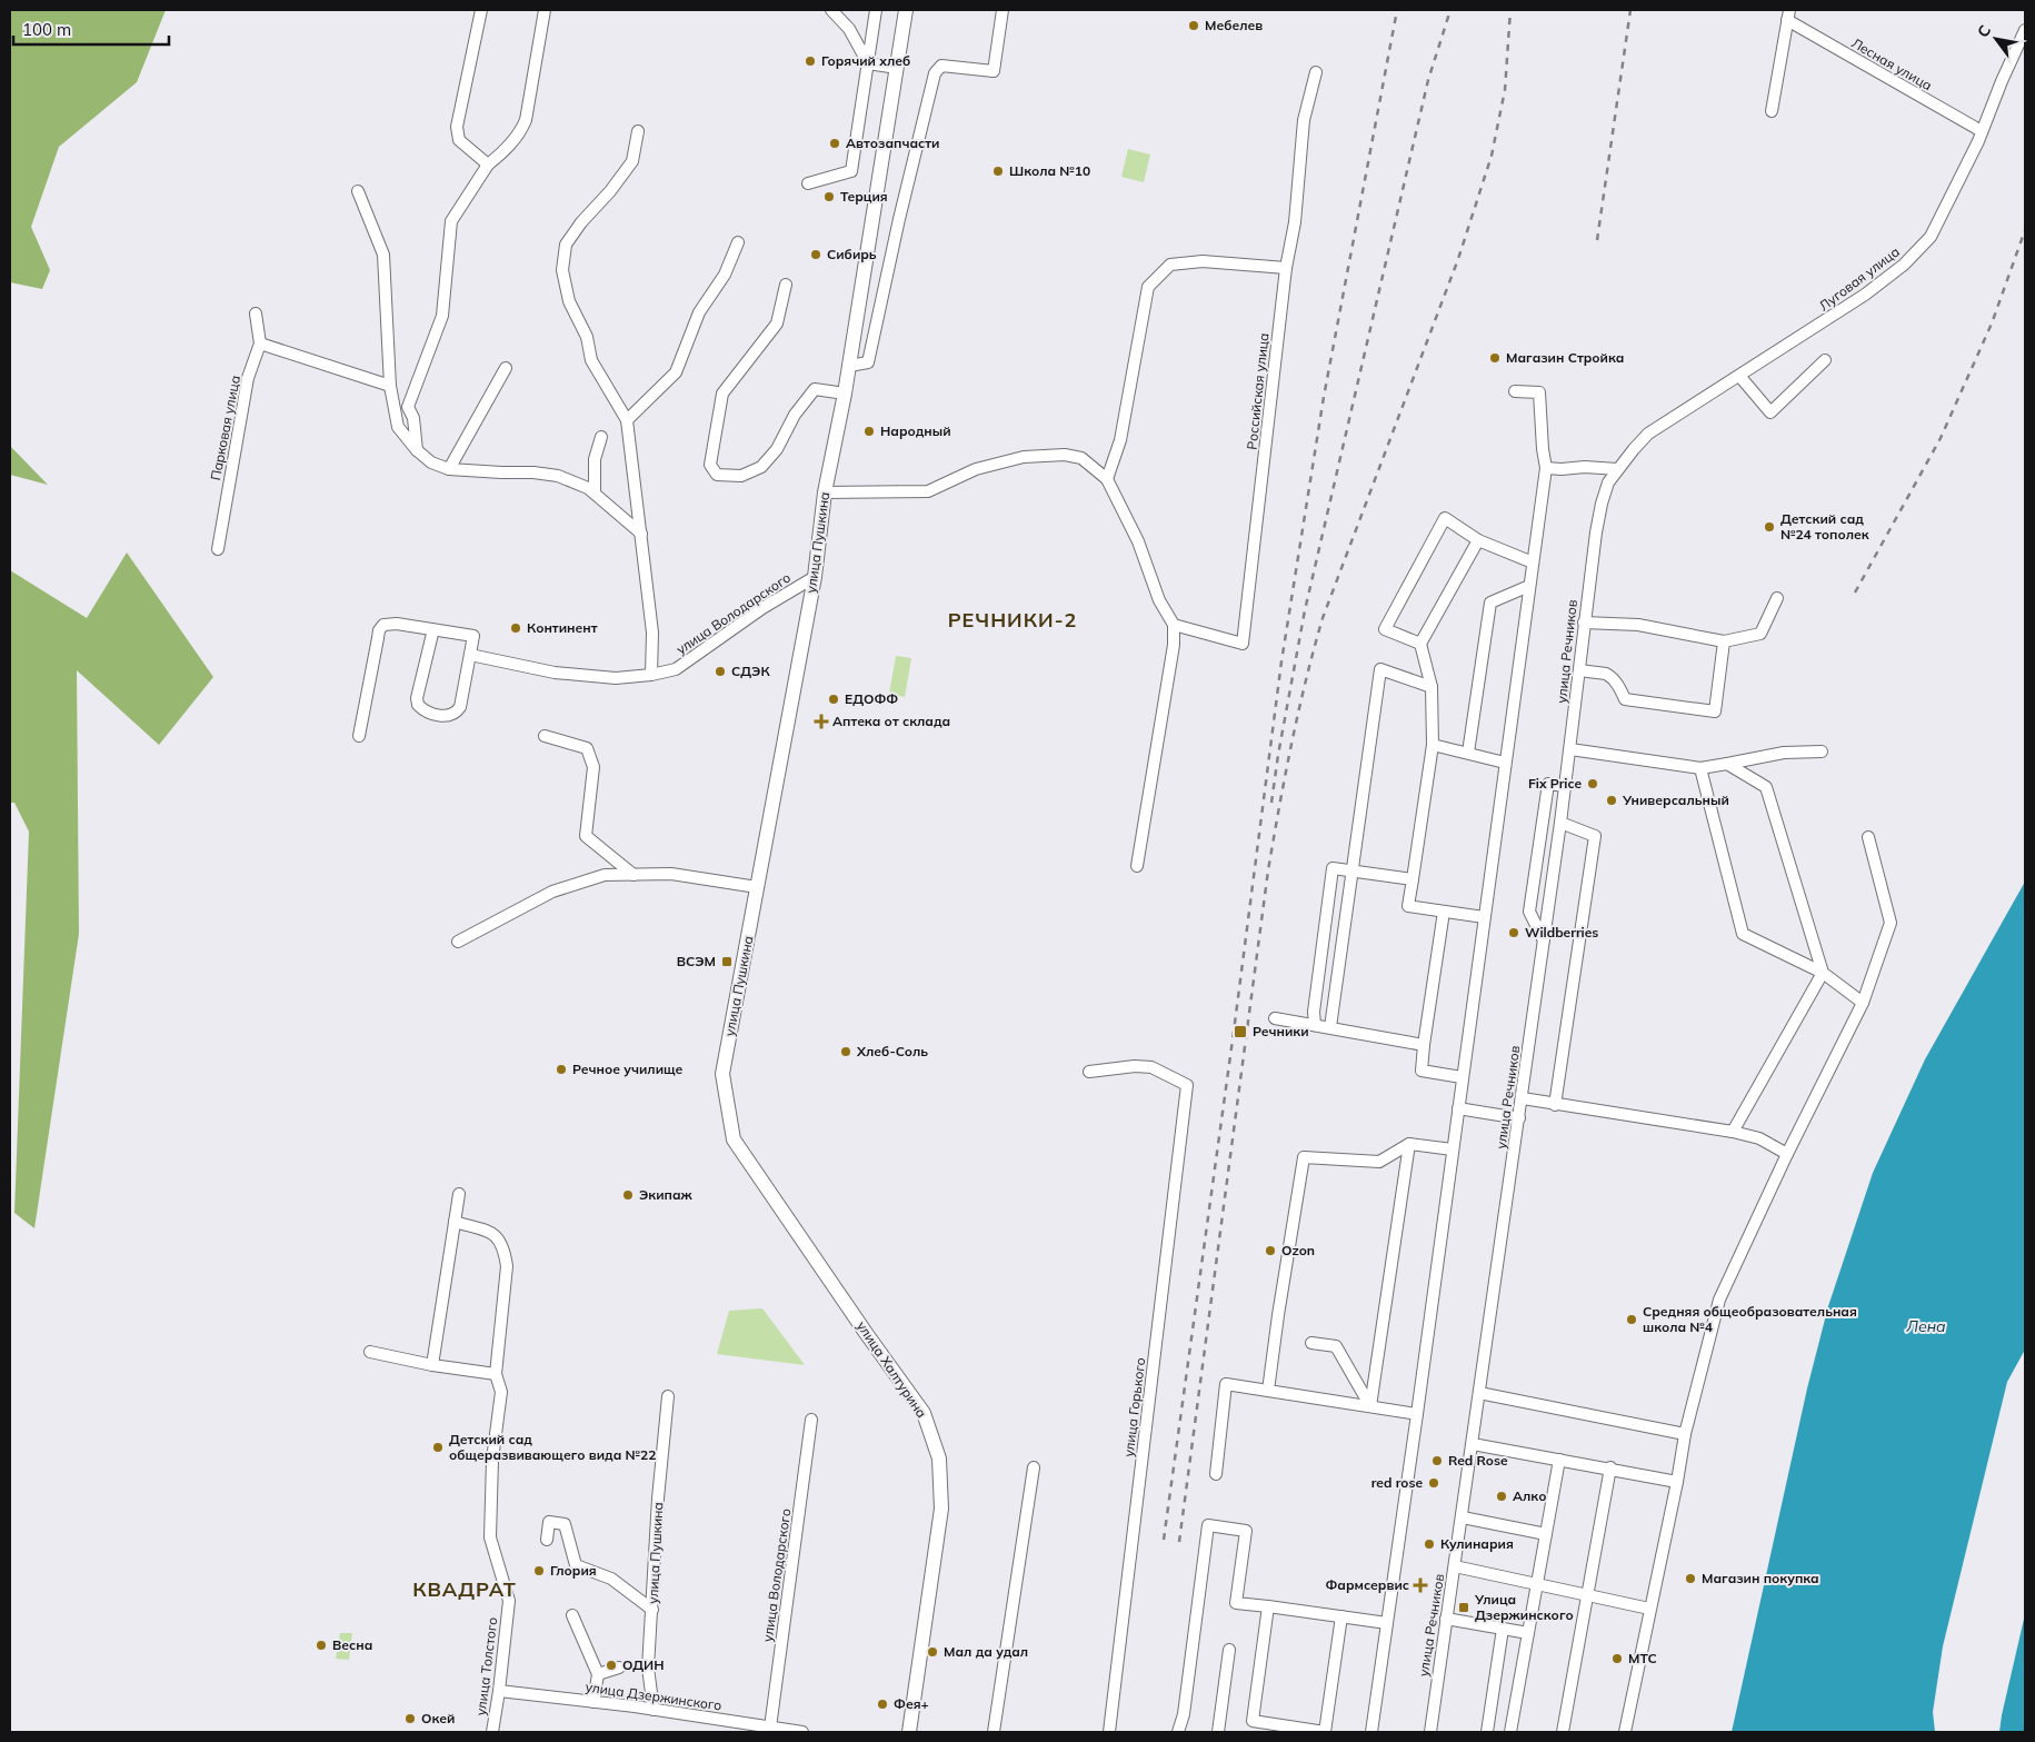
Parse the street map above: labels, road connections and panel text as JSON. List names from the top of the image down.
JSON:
{
  "streets": {
    "main road": ["улица Пушкина", "улица Халтурина"],
    "street": [
      "Лесная улица",
      "Луговая улица",
      "Российская улица",
      "Парковая улица",
      "улица Володарского",
      "улица Речников",
      "улица Горького",
      "улица Толстого",
      "улица Дзержинского"
    ]
  },
  "crossings": [
    ["Лесная улица", "Луговая улица"],
    ["Луговая улица", "улица Речников"],
    ["улица Пушкина", "улица Володарского"],
    ["улица Пушкина", "улица Халтурина"],
    ["улица Пушкина", "улица Дзержинского"],
    ["улица Володарского", "улица Дзержинского"],
    ["улица Толстого", "улица Дзержинского"]
  ],
  "districts": ["РЕЧНИКИ-2", "КВАДРАТ"],
  "water": ["Лена"],
  "places": {
    "other": [
      "Мебелев",
      "Горячий хлеб",
      "Автозапчасти",
      "Школа №10",
      "Терция",
      "Сибирь",
      "Магазин Стройка",
      "Народный",
      "Детский сад №24 тополек",
      "Континент",
      "СДЭК",
      "ЕДОФФ",
      "Fix Price",
      "Универсальный",
      "Wildberries",
      "Хлеб-Соль",
      "Речное училище",
      "Экипаж",
      "Ozon",
      "Средняя общеобразовательная школа №4",
      "Детский сад общеразвивающего вида №22",
      "Red Rose",
      "red rose",
      "Алко",
      "Кулинария",
      "Глория",
      "Магазин покупка",
      "Весна",
      "Мал да удал",
      "МТС",
      "ОДИН",
      "Фея+",
      "Окей"
    ],
    "health": ["Аптека от склада", "Фармсервис"],
    "transit": ["ВСЭМ", "Речники", "Улица Дзержинского"]
  },
  "scale_bar": "100 m",
  "north": "top left"
}
